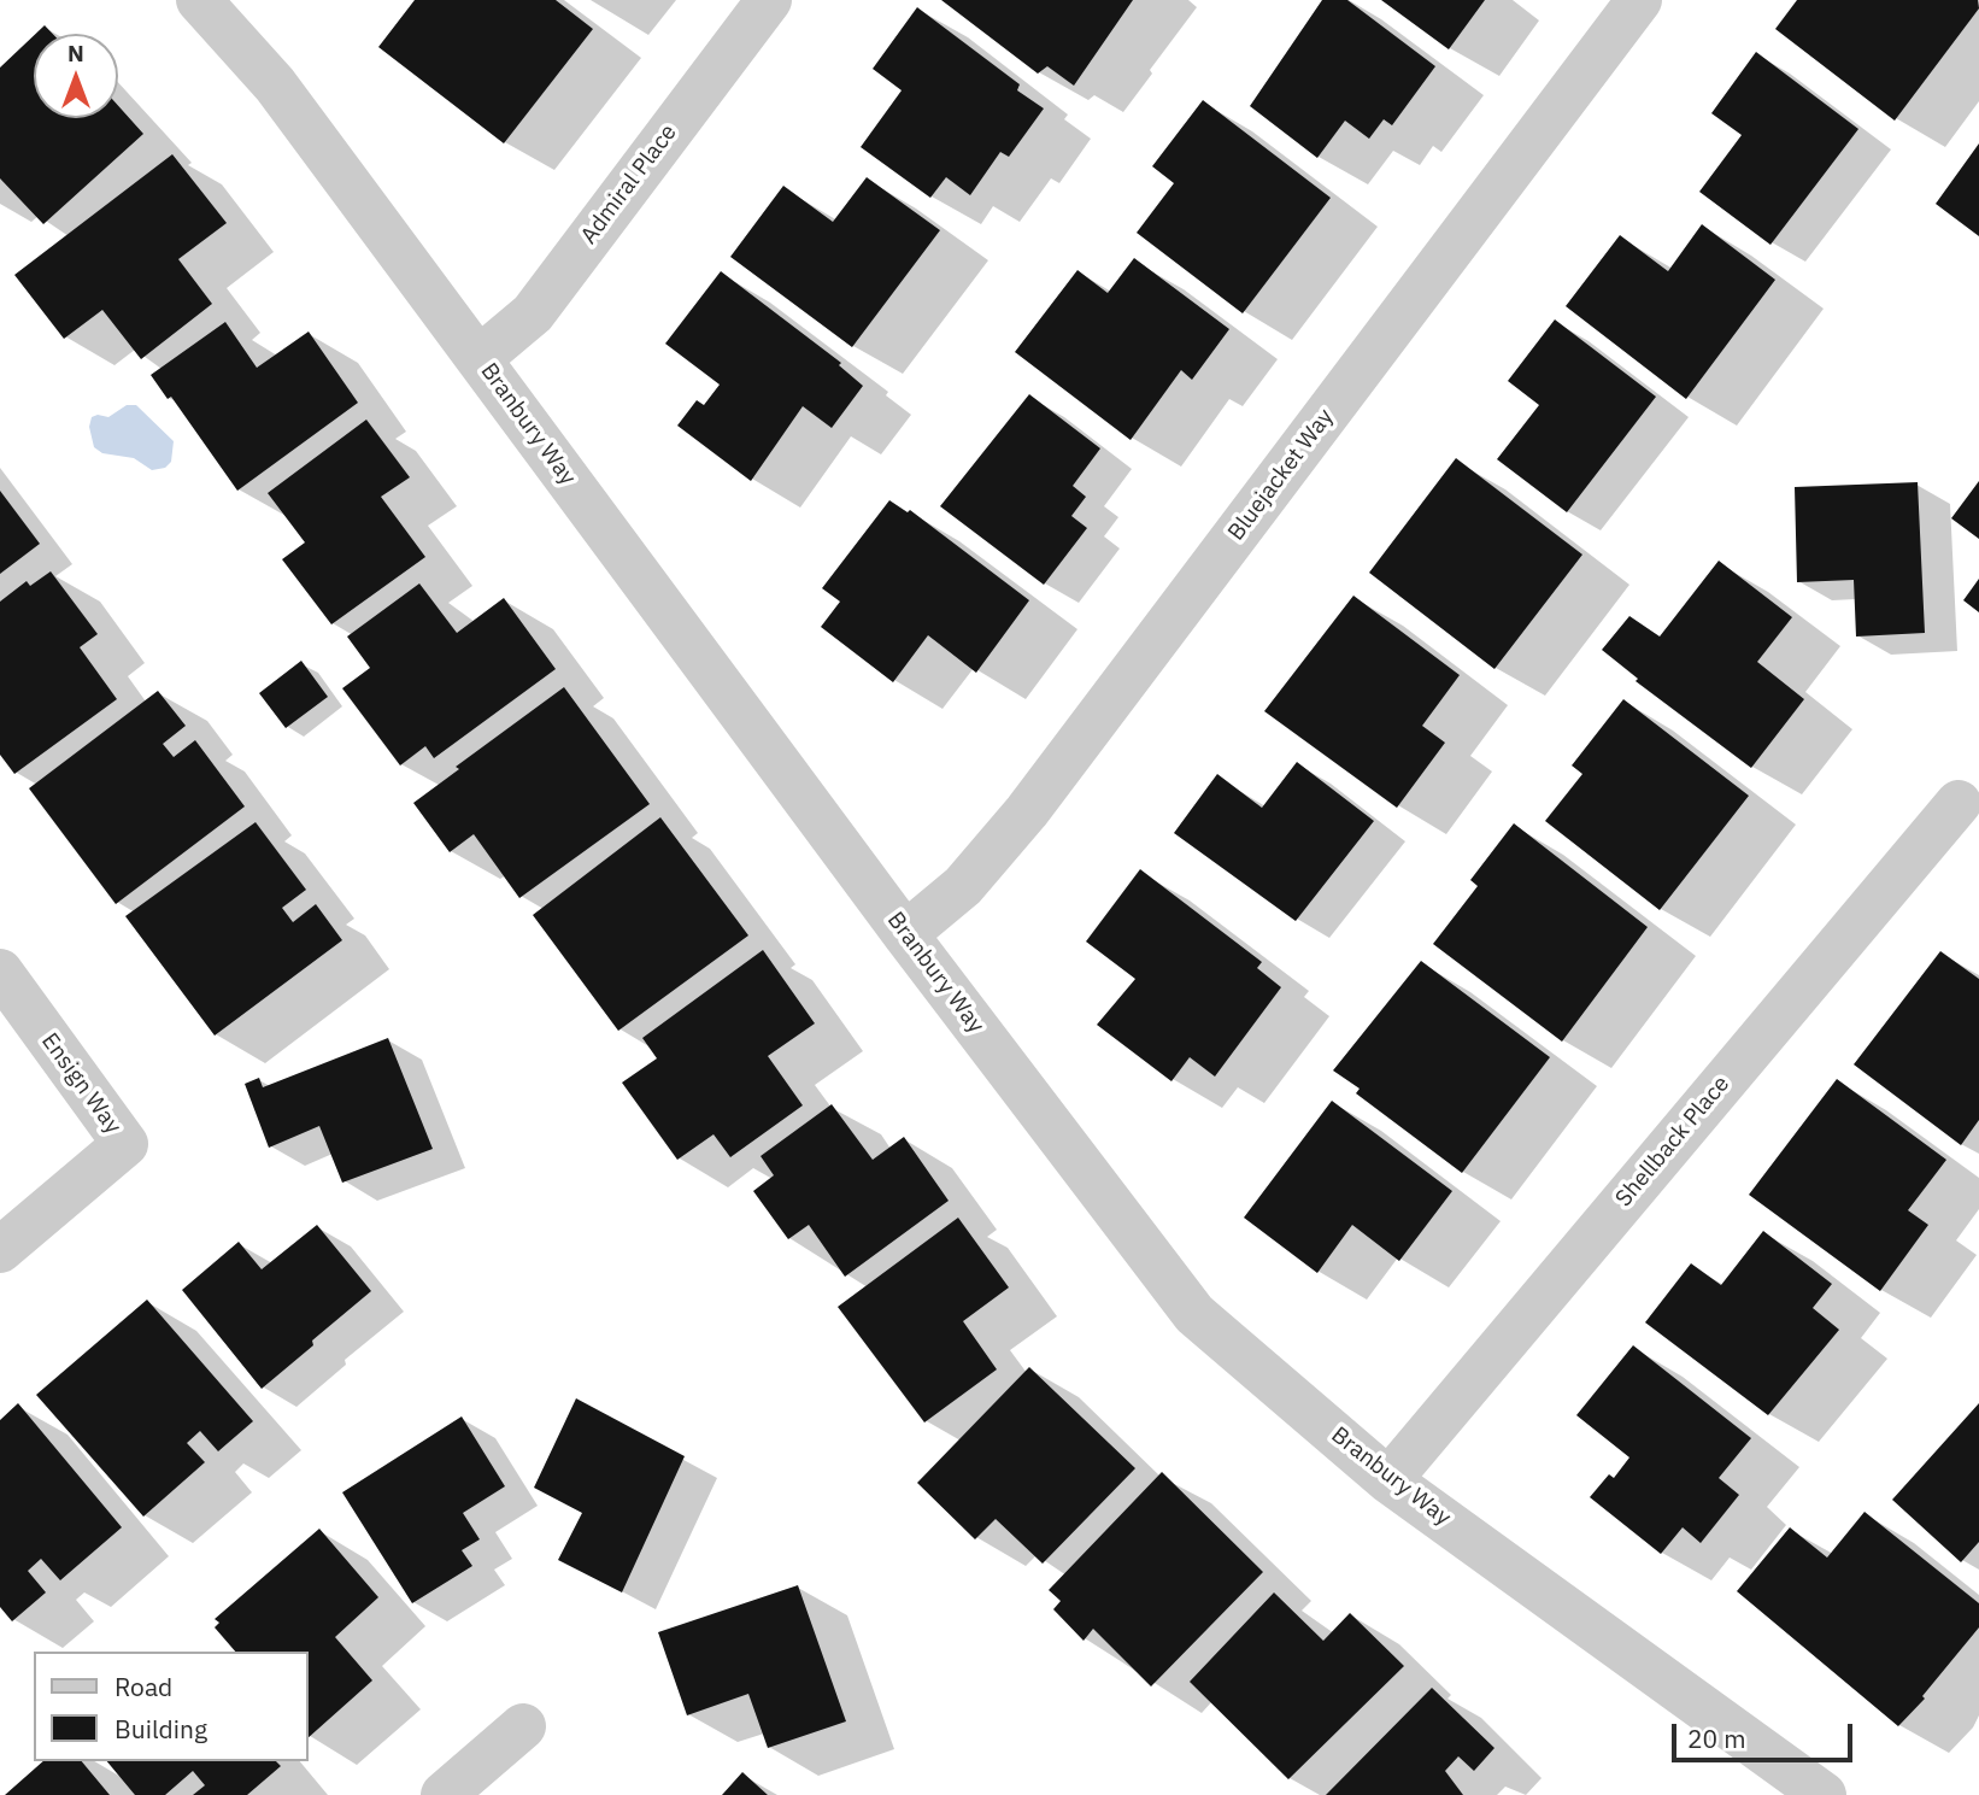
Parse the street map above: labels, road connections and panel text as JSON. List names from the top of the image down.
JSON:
{
  "streets": {
    "street": [
      "Admiral Place",
      "Branbury Way",
      "Bluejacket Way",
      "Ensign Way",
      "Shellback Place"
    ]
  },
  "crossings": [
    ["Admiral Place", "Branbury Way"],
    ["Branbury Way", "Bluejacket Way"],
    ["Branbury Way", "Shellback Place"]
  ],
  "legend": ["Road", "Building"],
  "scale_bar": "20 m",
  "north": "top"
}
